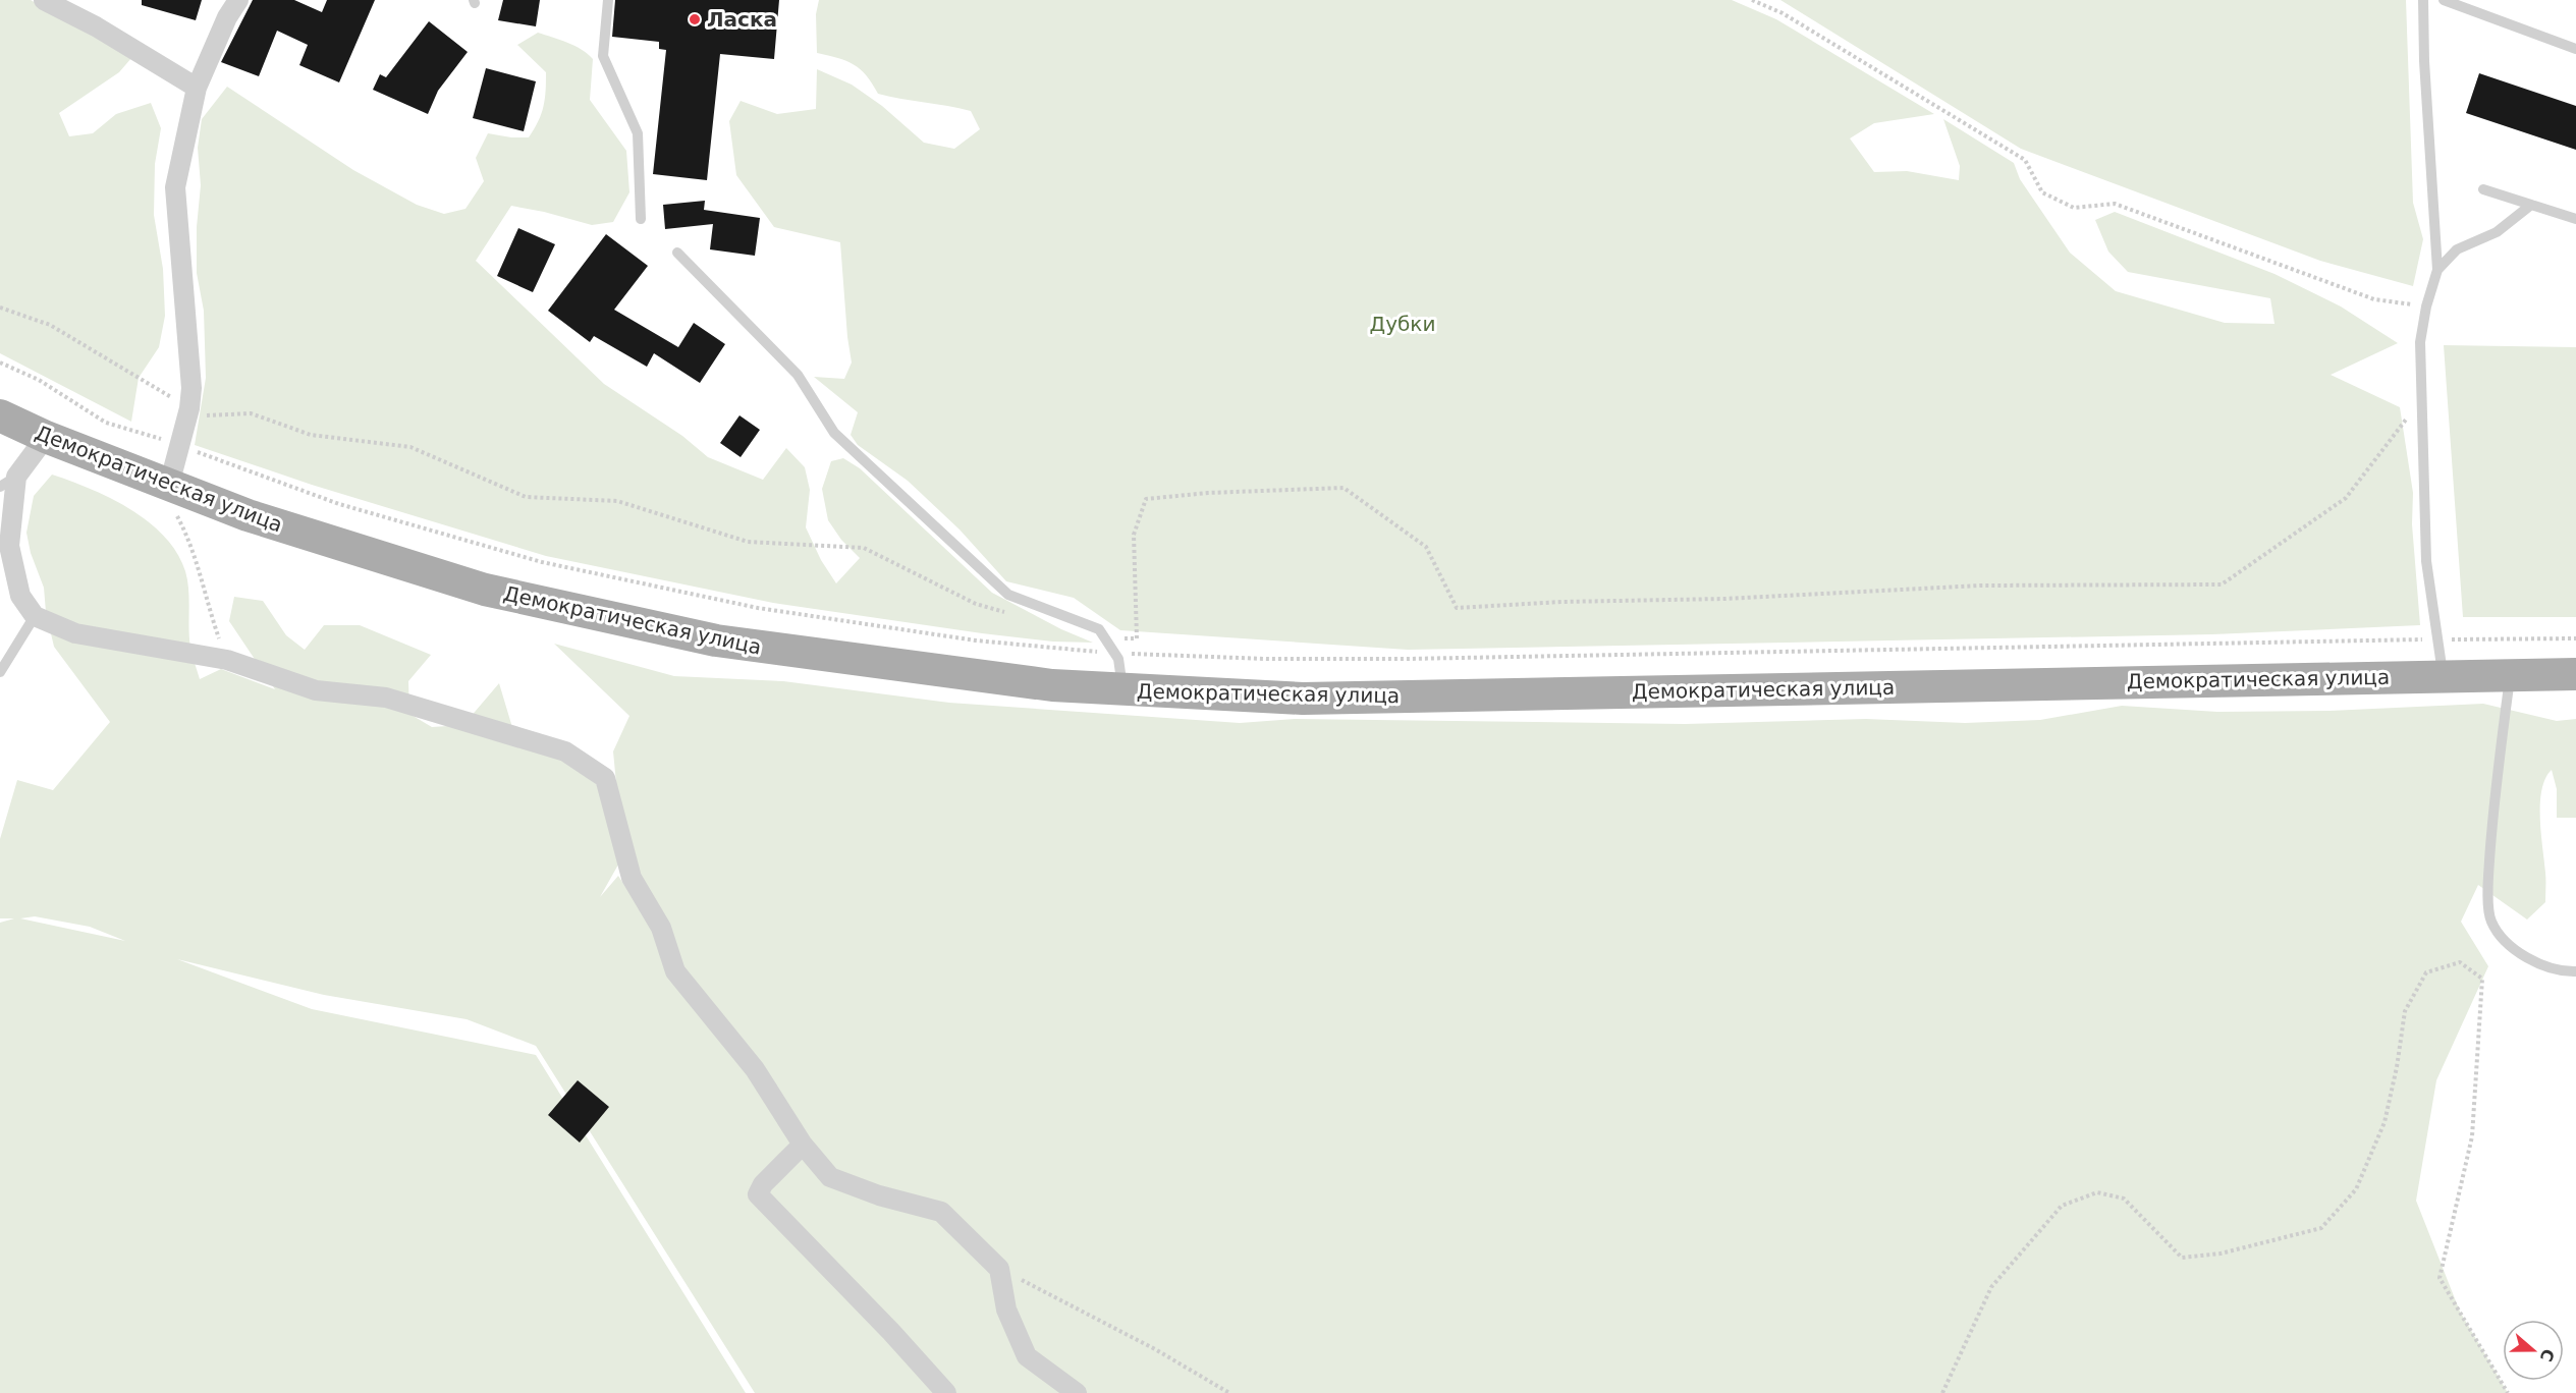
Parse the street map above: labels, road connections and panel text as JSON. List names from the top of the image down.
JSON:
{
  "streets": {
    "main road": ["Демократическая улица"]
  },
  "parks": ["Дубки"],
  "places": ["Ласка"],
  "north": "right"
}
